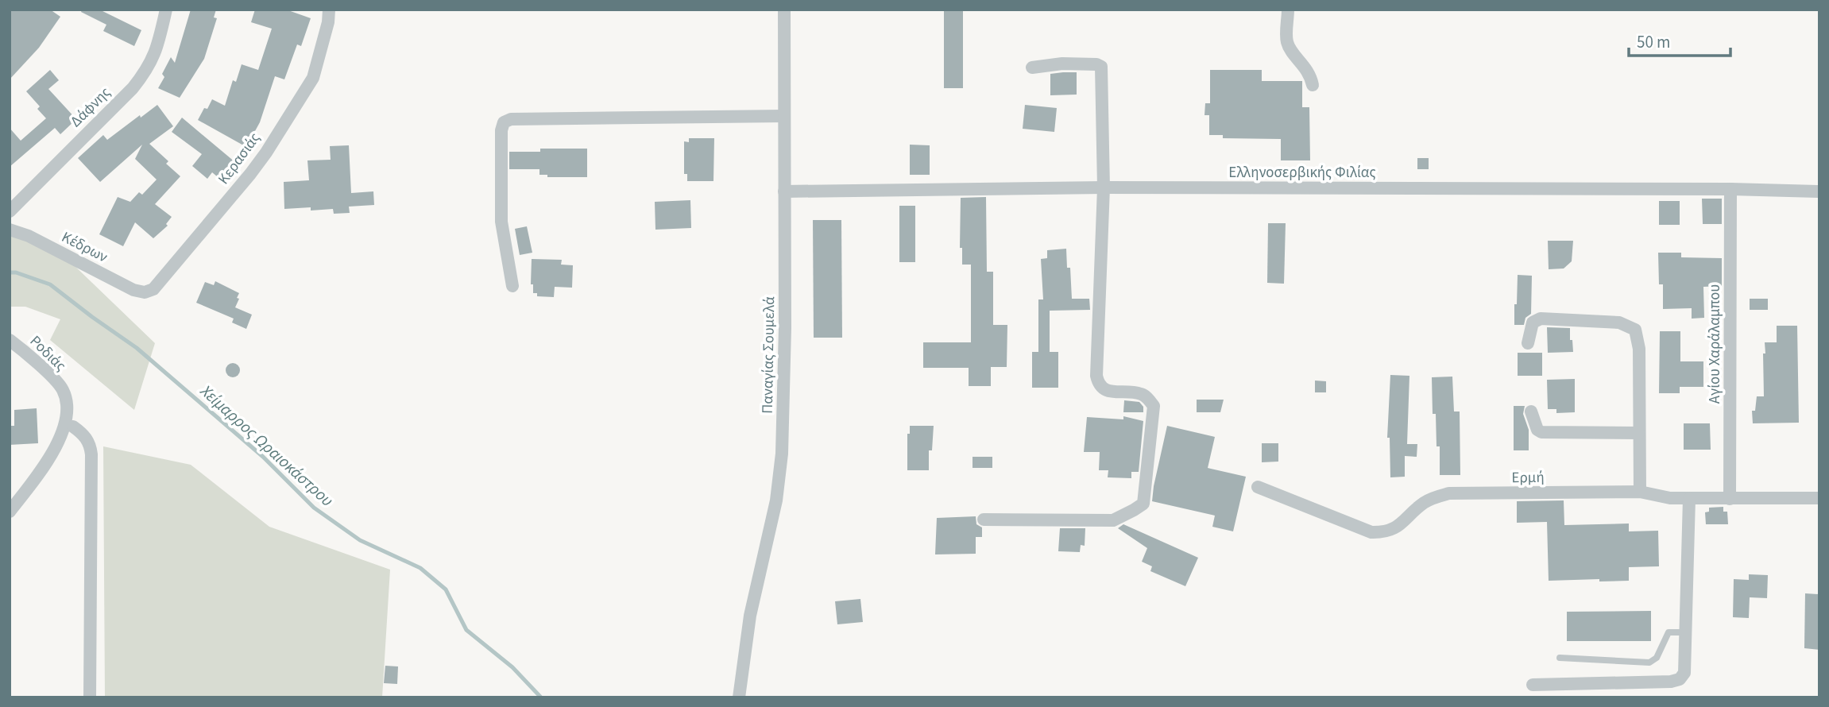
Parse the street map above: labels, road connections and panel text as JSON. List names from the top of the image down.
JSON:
{
  "streets": {
    "street": [
      "Δάφνης",
      "Κερασιάς",
      "Ελληνοσερβικής Φιλίας",
      "Κέδρων",
      "Αγίου Χαράλαμπου",
      "Ροδιάς",
      "Παναγίας Σουμελά",
      "Ερμή"
    ]
  },
  "crossings": [
    ["Κερασιάς", "Κέδρων"],
    ["Ελληνοσερβικής Φιλίας", "Αγίου Χαράλαμπου"],
    ["Ελληνοσερβικής Φιλίας", "Παναγίας Σουμελά"],
    ["Αγίου Χαράλαμπου", "Ερμή"]
  ],
  "water": ["Χείμαρρος Ωραιοκάστρου"],
  "scale_bar": "50 m"
}
